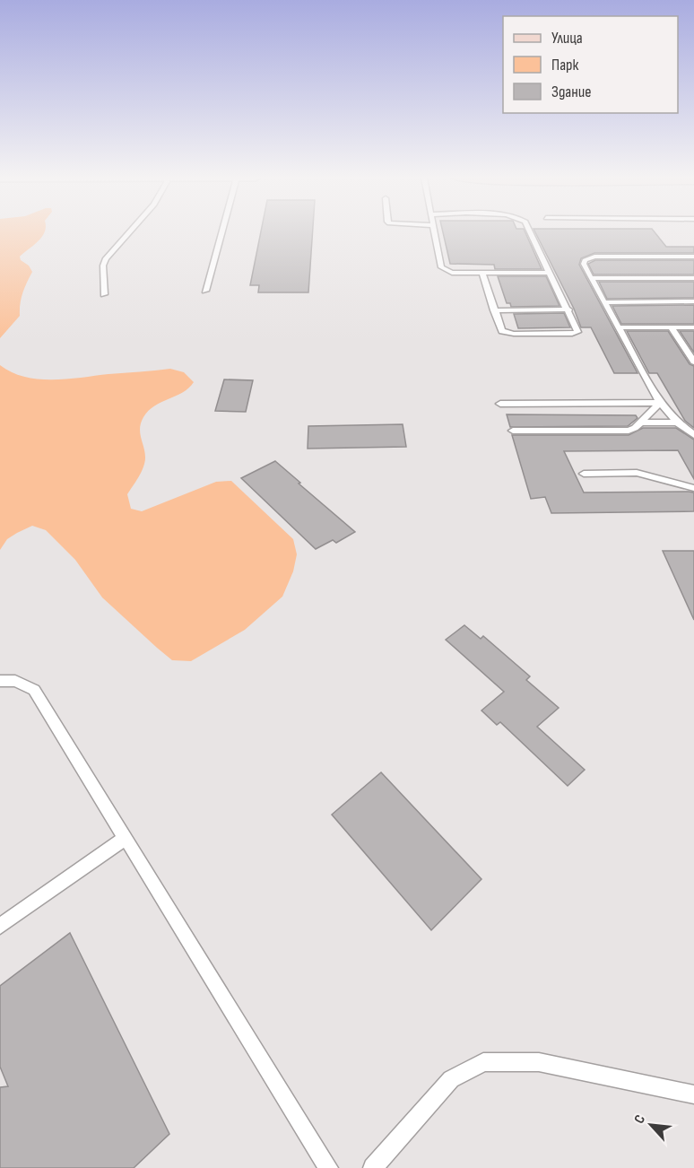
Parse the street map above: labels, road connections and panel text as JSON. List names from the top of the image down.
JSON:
{
  "legend": ["Улица", "Парк", "Здание"],
  "north": "top left"
}
